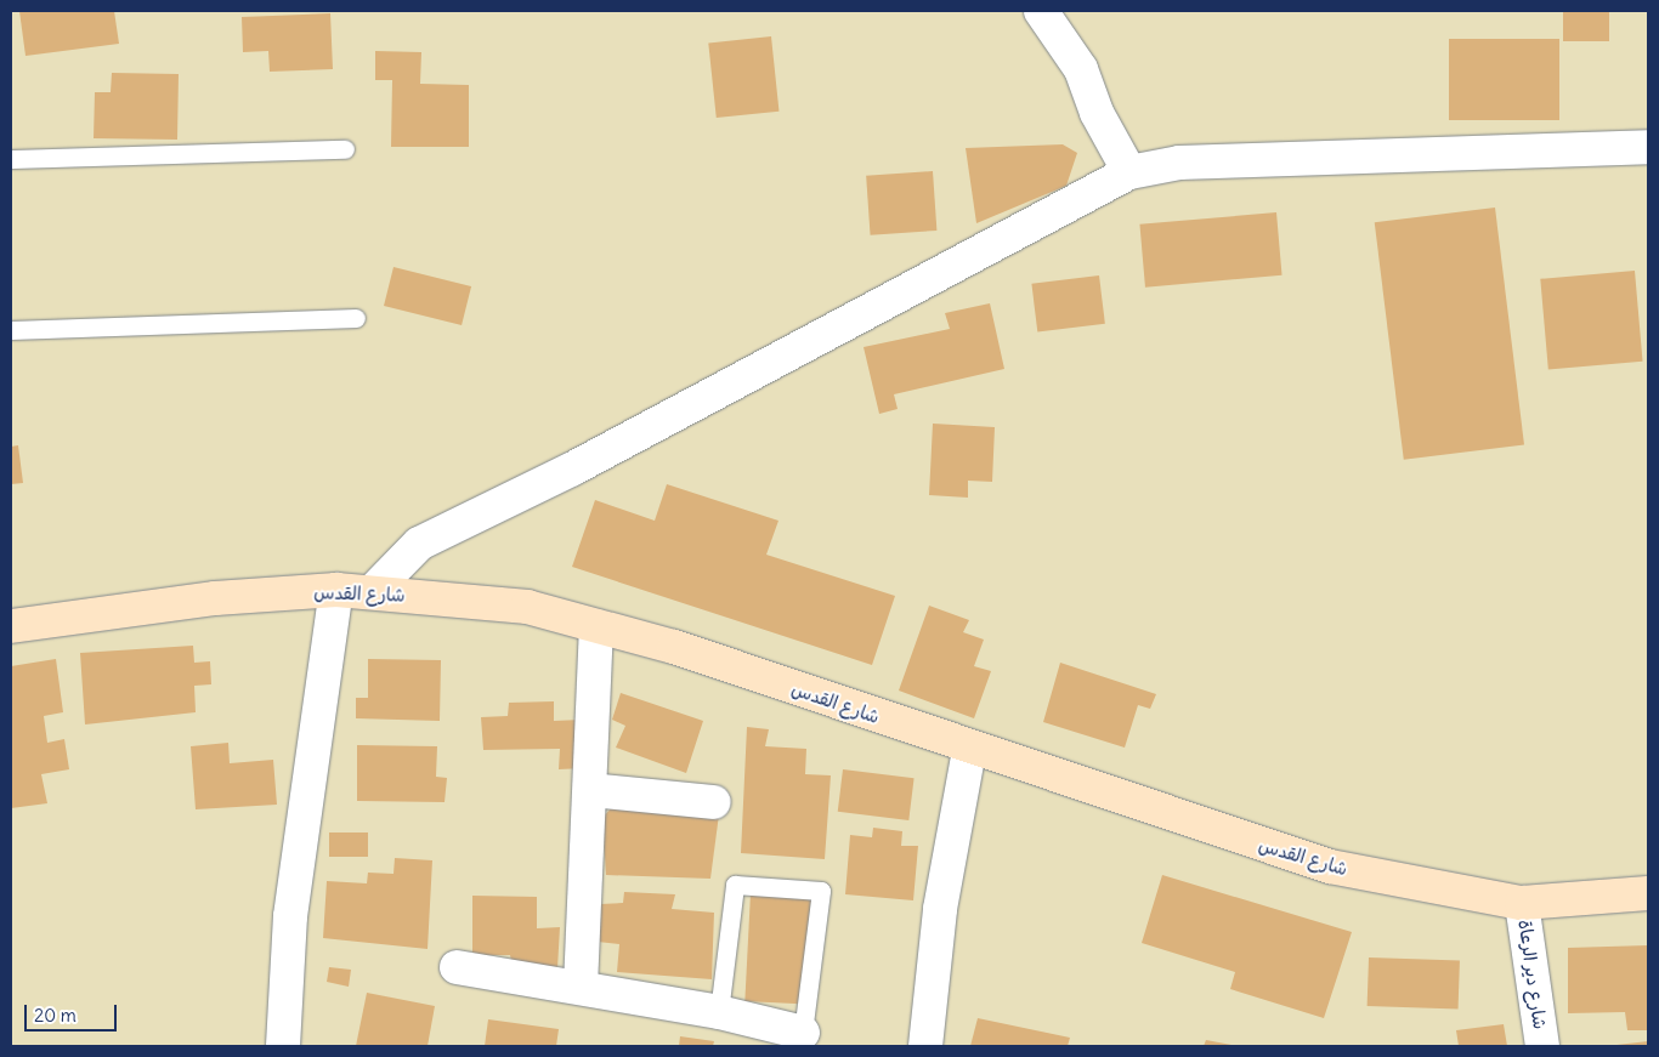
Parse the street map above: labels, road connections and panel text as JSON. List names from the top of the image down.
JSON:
{
  "streets": {
    "main road": ["شارع القدس"],
    "street": ["شارع دير الرعاة"]
  },
  "crossings": [
    ["شارع القدس", "شارع دير الرعاة"]
  ],
  "scale_bar": "20 m"
}
